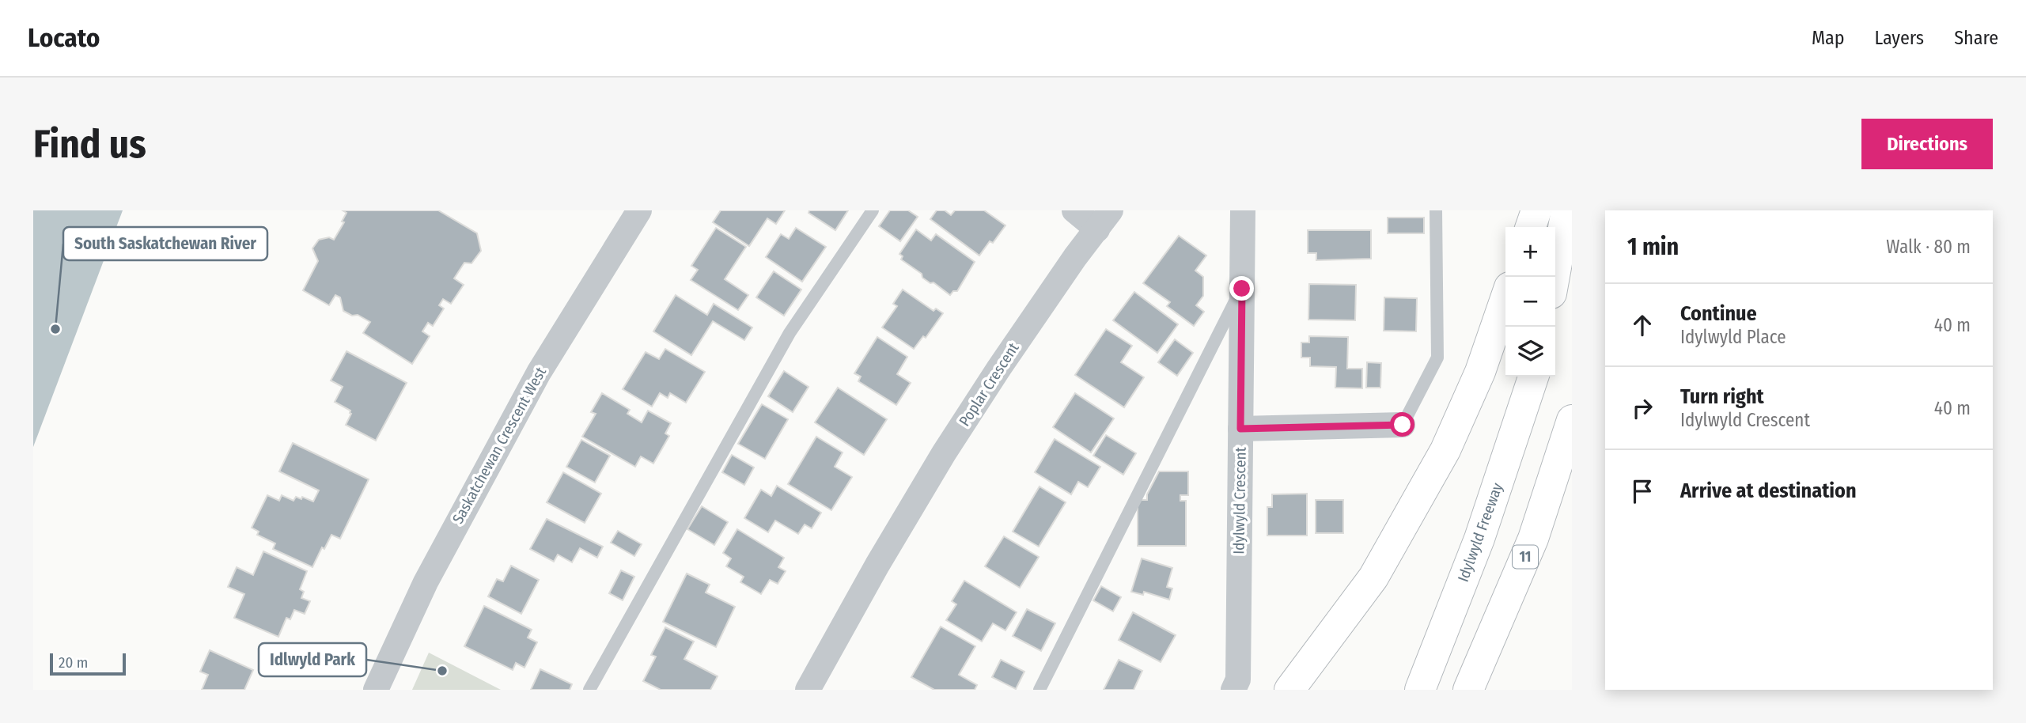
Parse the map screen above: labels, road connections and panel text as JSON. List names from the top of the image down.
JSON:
{
  "streets": {
    "highway": ["Idylwyld Freeway", "11"],
    "street": ["Poplar Crescent", "Saskatchewan Crescent West", "Idylwyld Crescent"]
  },
  "places": ["South Saskatchewan River", "Idlwyld Park"],
  "scale_bar": "20 m",
  "page": {
    "header": "Locato",
    "nav": ["Map", "Layers", "Share"],
    "buttons": "Directions",
    "title": "Find us",
    "heading": ["1 min", "Walk · 80 m"],
    "map_buttons": ["+", "−"],
    "list": [
      ["Continue", "Idylwyld Place", "40 m"],
      ["Turn right", "Idylwyld Crescent", "40 m"],
      "Arrive at destination"
    ],
    "scale": "20 m"
  }
}
